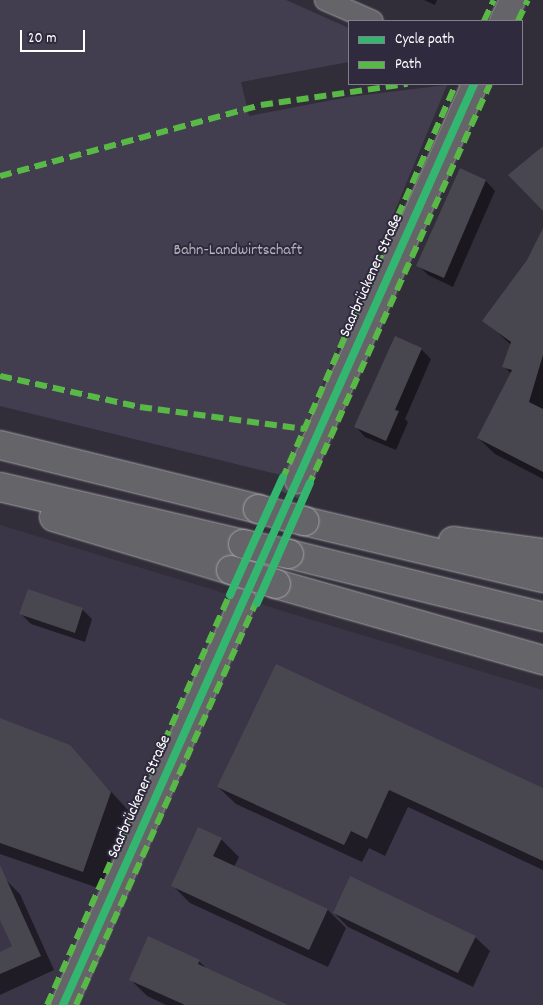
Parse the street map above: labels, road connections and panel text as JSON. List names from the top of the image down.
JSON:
{
  "streets": {
    "street": ["Saarbrückener Straße"]
  },
  "parks": ["Bahn-Landwirtschaft"],
  "legend": ["Cycle path", "Path"],
  "scale_bar": "20 m"
}
